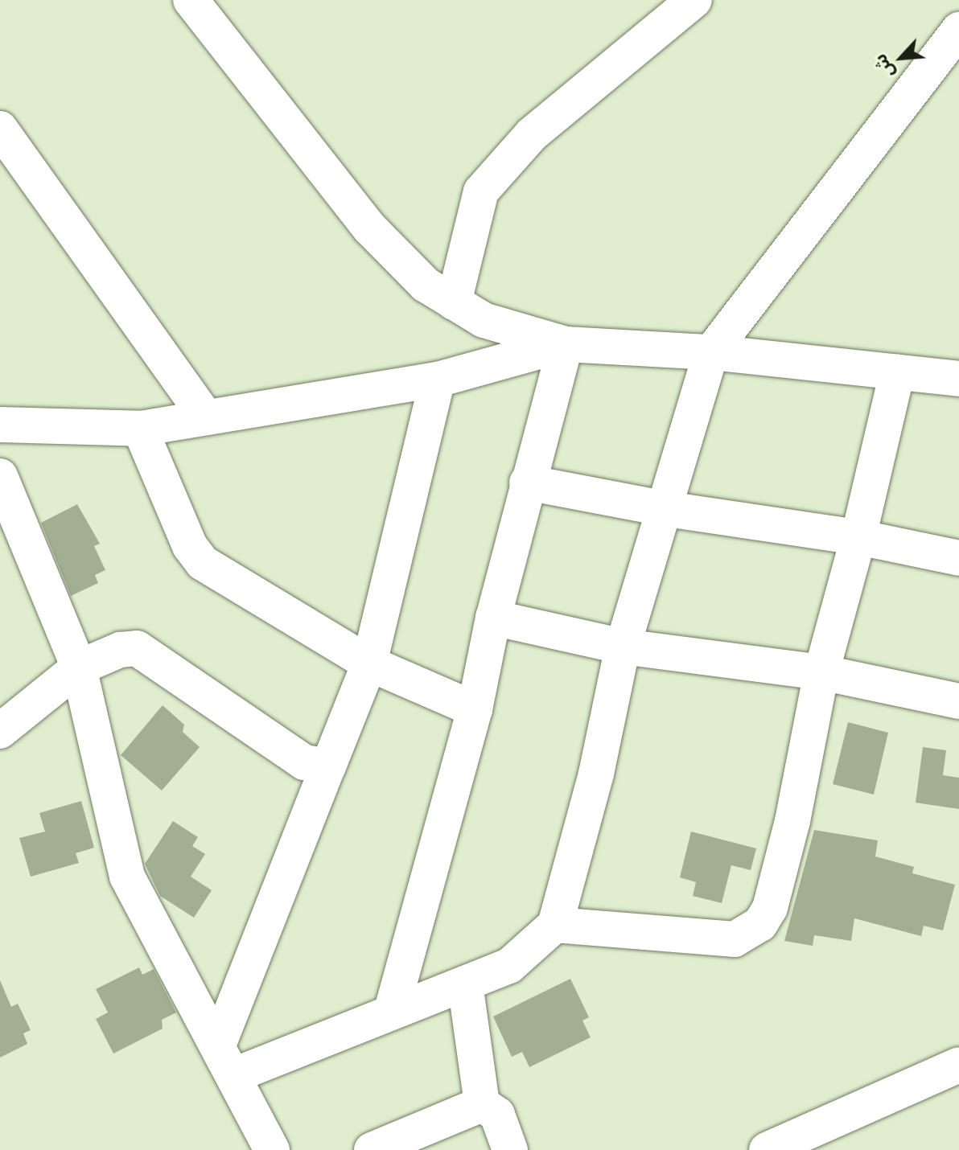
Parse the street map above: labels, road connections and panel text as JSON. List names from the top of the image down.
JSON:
{
  "north": "bottom left"
}
